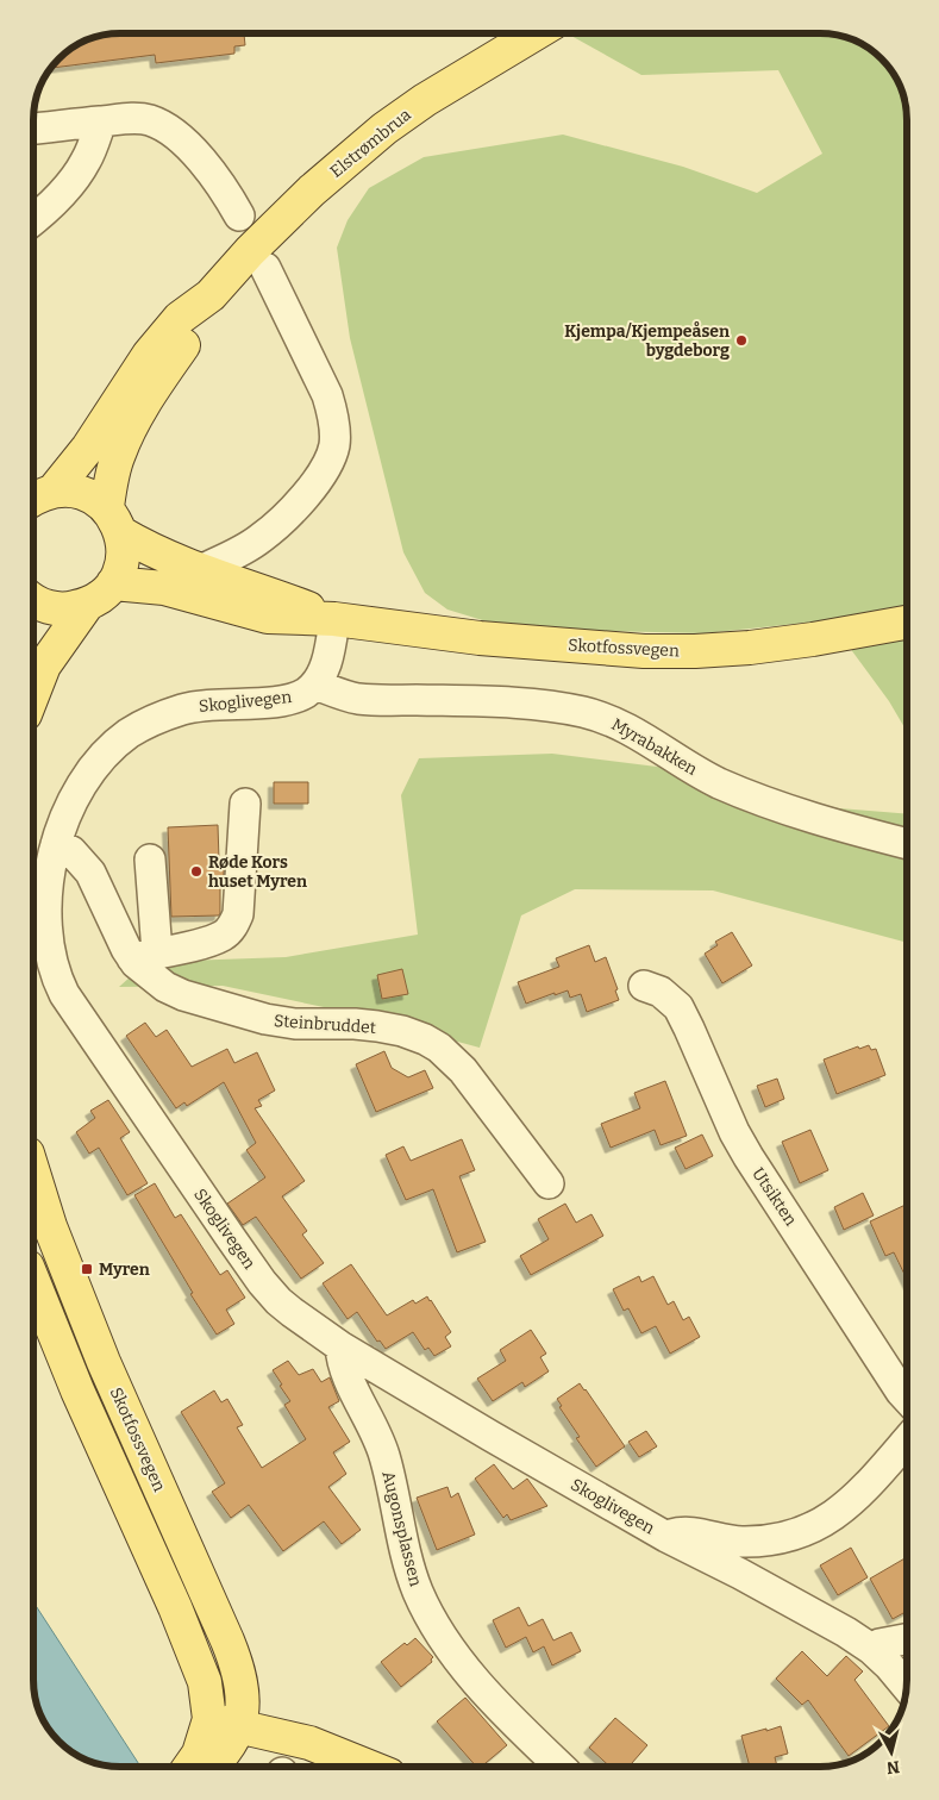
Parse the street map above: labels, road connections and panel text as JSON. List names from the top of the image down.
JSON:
{
  "streets": {
    "main road": ["Elstrømbrua", "Skotfossvegen"],
    "street": [
      "Skoglivegen",
      "Myrabakken",
      "Steinbruddet",
      "Utsikten",
      "Augonsplassen"
    ]
  },
  "crossings": [
    ["Elstrømbrua", "Skotfossvegen"],
    ["Skotfossvegen", "Skoglivegen"],
    ["Skoglivegen", "Myrabakken"],
    ["Skoglivegen", "Steinbruddet"],
    ["Skoglivegen", "Augonsplassen"]
  ],
  "places": {
    "other": ["Kjempa/Kjempeåsen bygdeborg", "Røde Kors huset Myren"],
    "transit": ["Myren"]
  },
  "north": "bottom"
}
